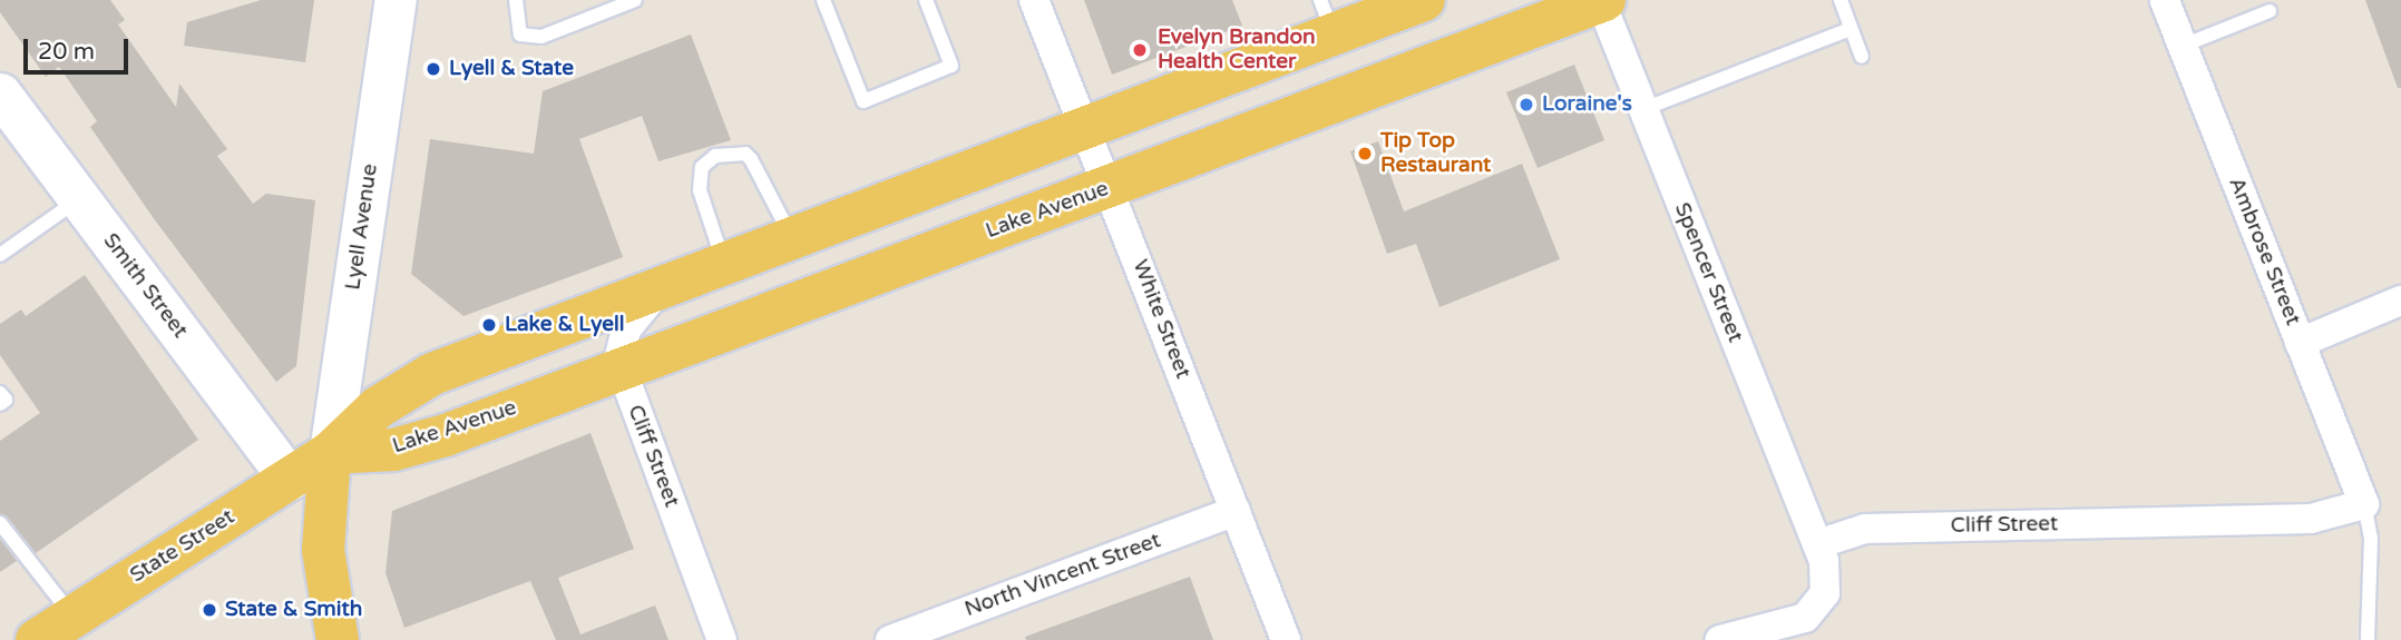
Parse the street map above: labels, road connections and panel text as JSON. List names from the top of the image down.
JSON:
{
  "streets": {
    "main road": ["Lake Avenue", "State Street"],
    "street": [
      "Lyell Avenue",
      "Ambrose Street",
      "Spencer Street",
      "Smith Street",
      "White Street",
      "Cliff Street",
      "North Vincent Street"
    ]
  },
  "crossings": [
    ["Lake Avenue", "Lyell Avenue"],
    ["Lake Avenue", "Spencer Street"],
    ["Lake Avenue", "White Street"],
    ["Lake Avenue", "Cliff Street"],
    ["Lake Avenue", "State Street"],
    ["Lyell Avenue", "State Street"],
    ["Ambrose Street", "Cliff Street"],
    ["Spencer Street", "Cliff Street"],
    ["Smith Street", "State Street"],
    ["White Street", "North Vincent Street"]
  ],
  "places": [
    "Evelyn Brandon Health Center",
    "Lyell & State",
    "Loraine's",
    "Tip Top Restaurant",
    "Lake & Lyell",
    "State & Smith"
  ],
  "scale_bar": "20 m"
}
